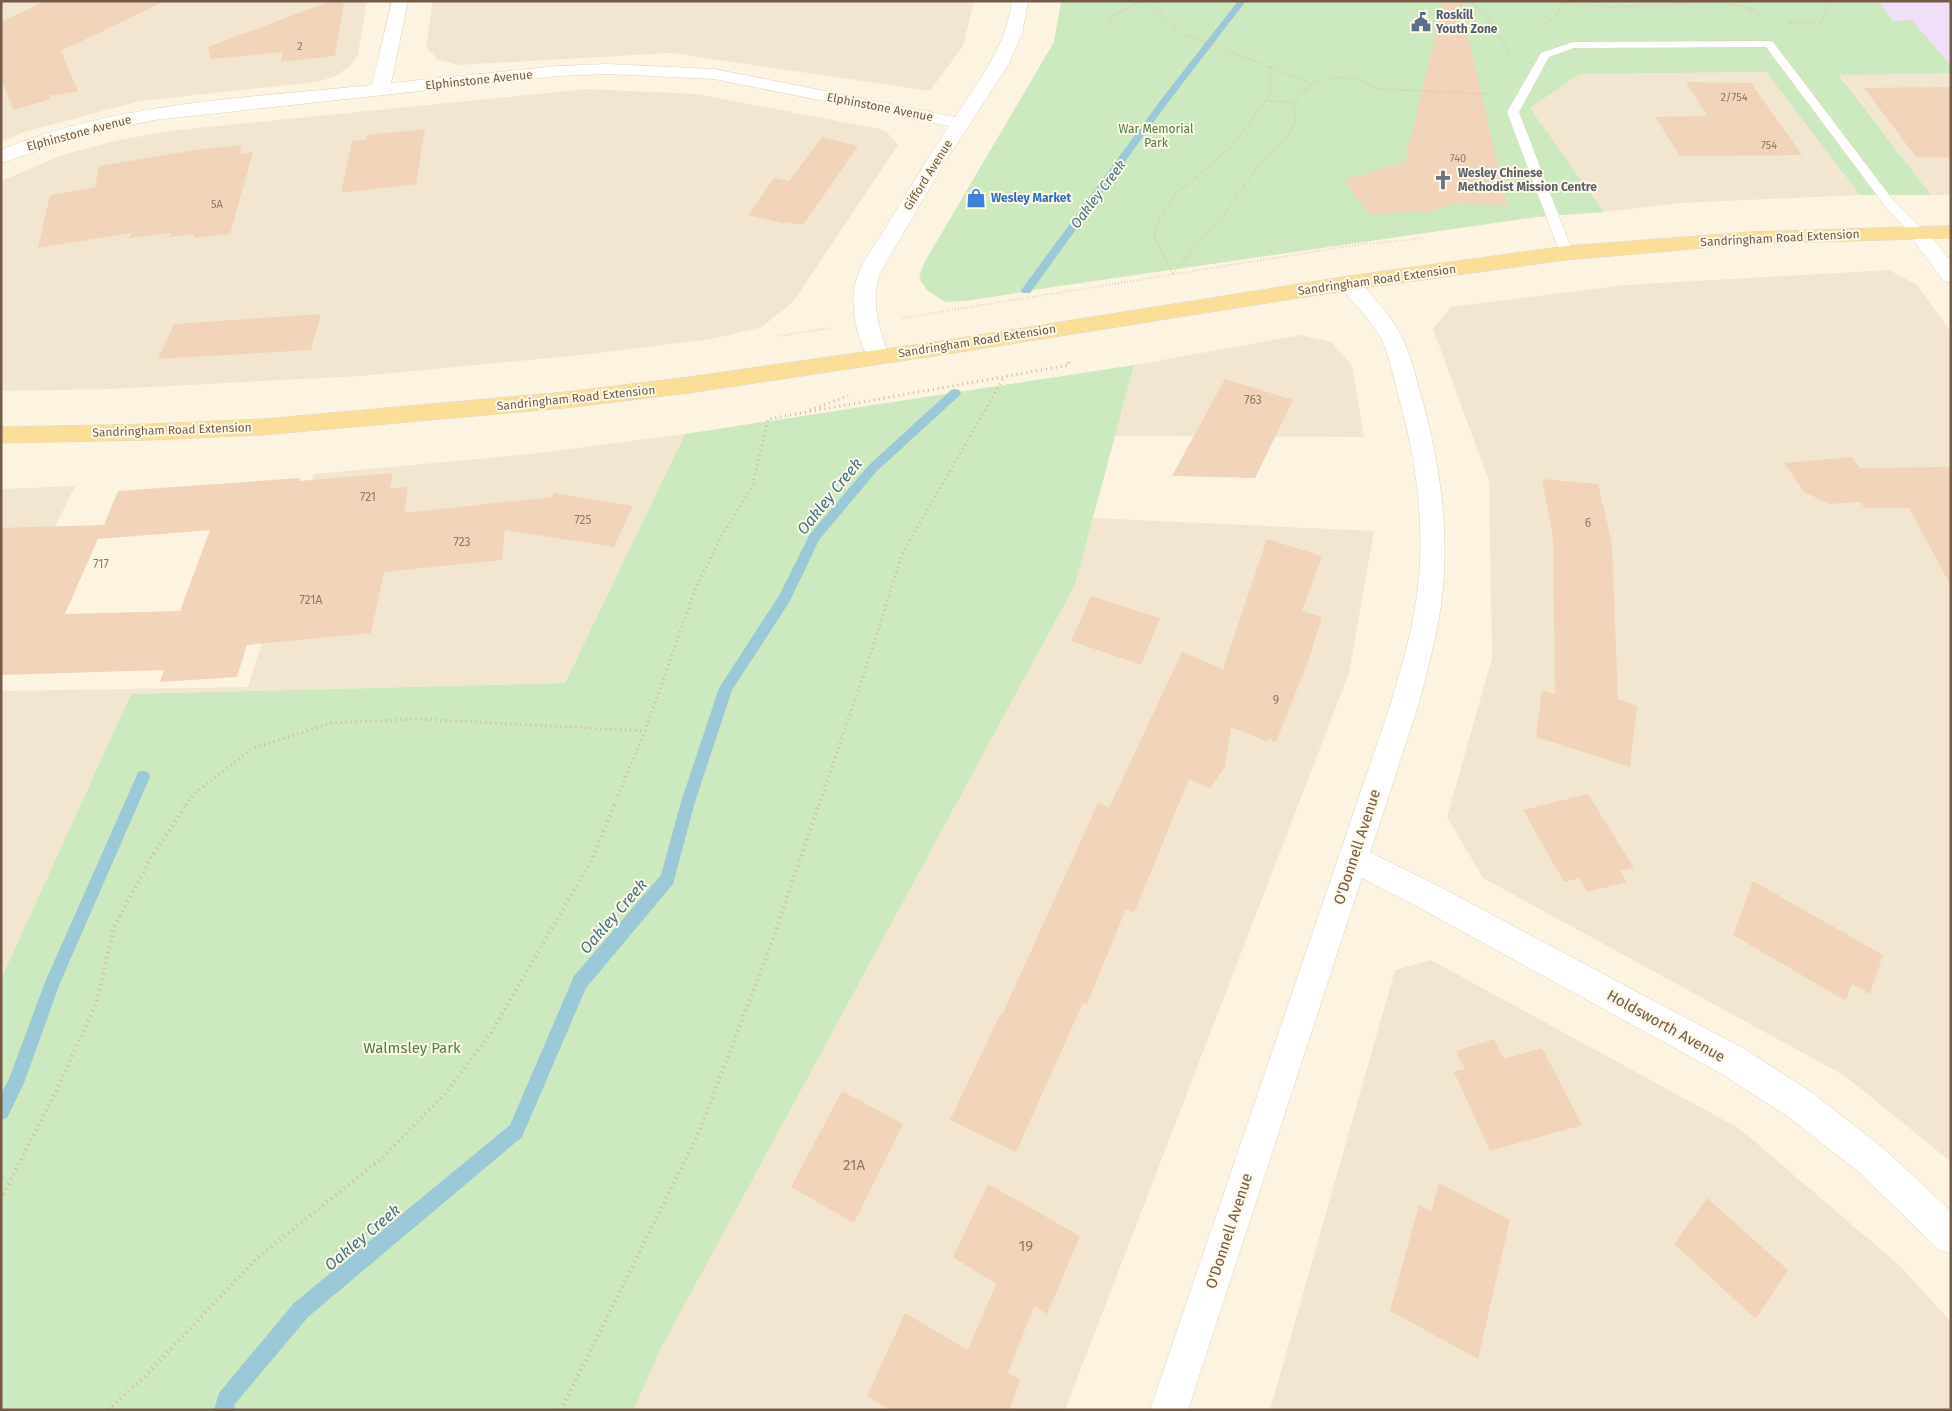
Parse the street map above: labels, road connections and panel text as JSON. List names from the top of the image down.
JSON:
{
  "streets": {
    "main road": ["Sandringham Road Extension"],
    "street": [
      "Elphinstone Avenue",
      "Gifford Avenue",
      "O'Donnell Avenue",
      "Holdsworth Avenue"
    ]
  },
  "crossings": [
    ["Elphinstone Avenue", "Gifford Avenue"],
    ["Gifford Avenue", "Sandringham Road Extension"],
    ["Sandringham Road Extension", "O'Donnell Avenue"],
    ["O'Donnell Avenue", "Holdsworth Avenue"]
  ],
  "water": ["Oakley Creek"],
  "parks": ["War Memorial Park", "Walmsley Park"],
  "places": {
    "public building": ["Roskill Youth Zone"],
    "church": ["Wesley Chinese Methodist Mission Centre"],
    "shop": ["Wesley Market"]
  },
  "house_numbers": [
    "2",
    "2/754",
    "754",
    "740",
    "5A",
    "763",
    "721",
    "725",
    "6",
    "723",
    "717",
    "721A",
    "9",
    "21A",
    "19"
  ]
}
